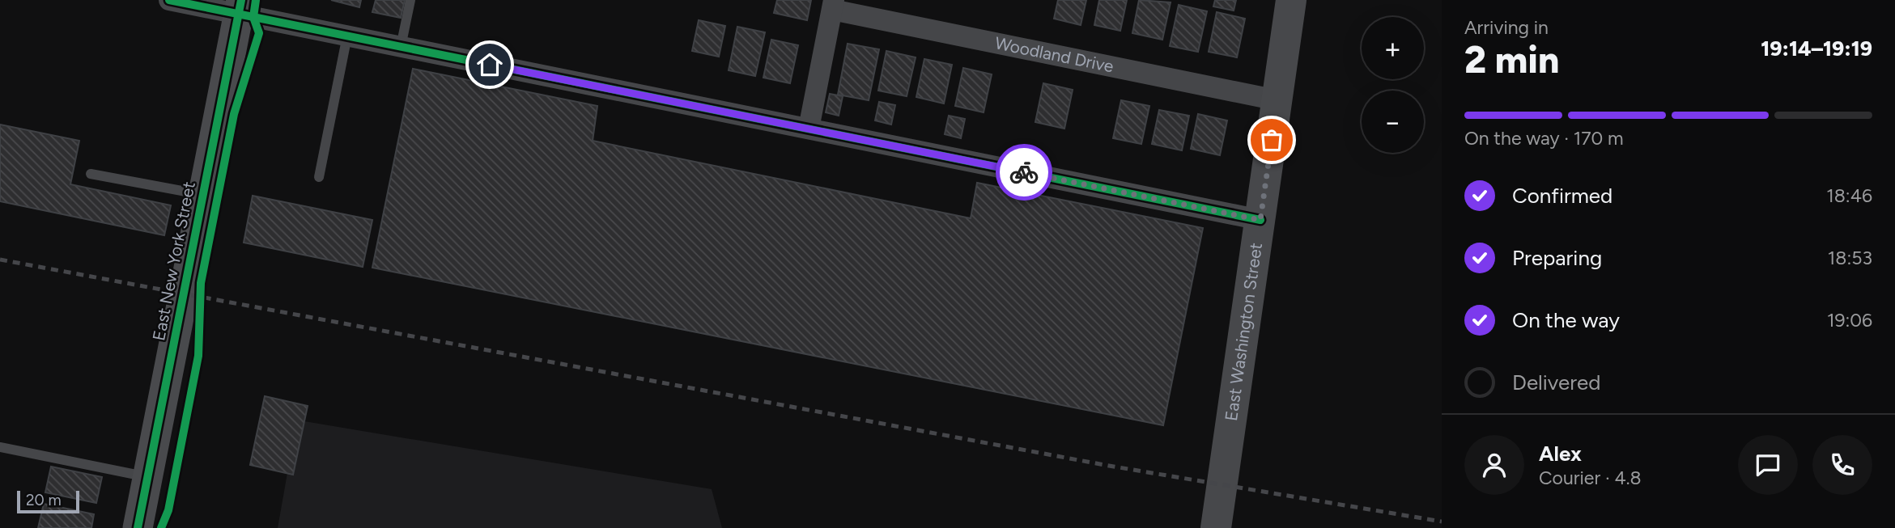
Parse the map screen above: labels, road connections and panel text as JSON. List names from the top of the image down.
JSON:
{
  "streets": {
    "main road": ["East New York Street", "East Washington Street"],
    "street": ["Woodland Drive"]
  },
  "crossings": [
    ["Woodland Drive", "East Washington Street"]
  ],
  "scale_bar": "20 m",
  "page": {
    "heading": ["2 min", "Arriving in", "19:14–19:19"],
    "panel": ["Alex", "Courier · 4.8"],
    "map_buttons": ["+", "−"],
    "bar": "On the way · 170 m",
    "list": [
      ["Confirmed", "18:46"],
      ["Preparing", "18:53"],
      ["On the way", "19:06"],
      "Delivered"
    ],
    "scale": "20 m"
  }
}
